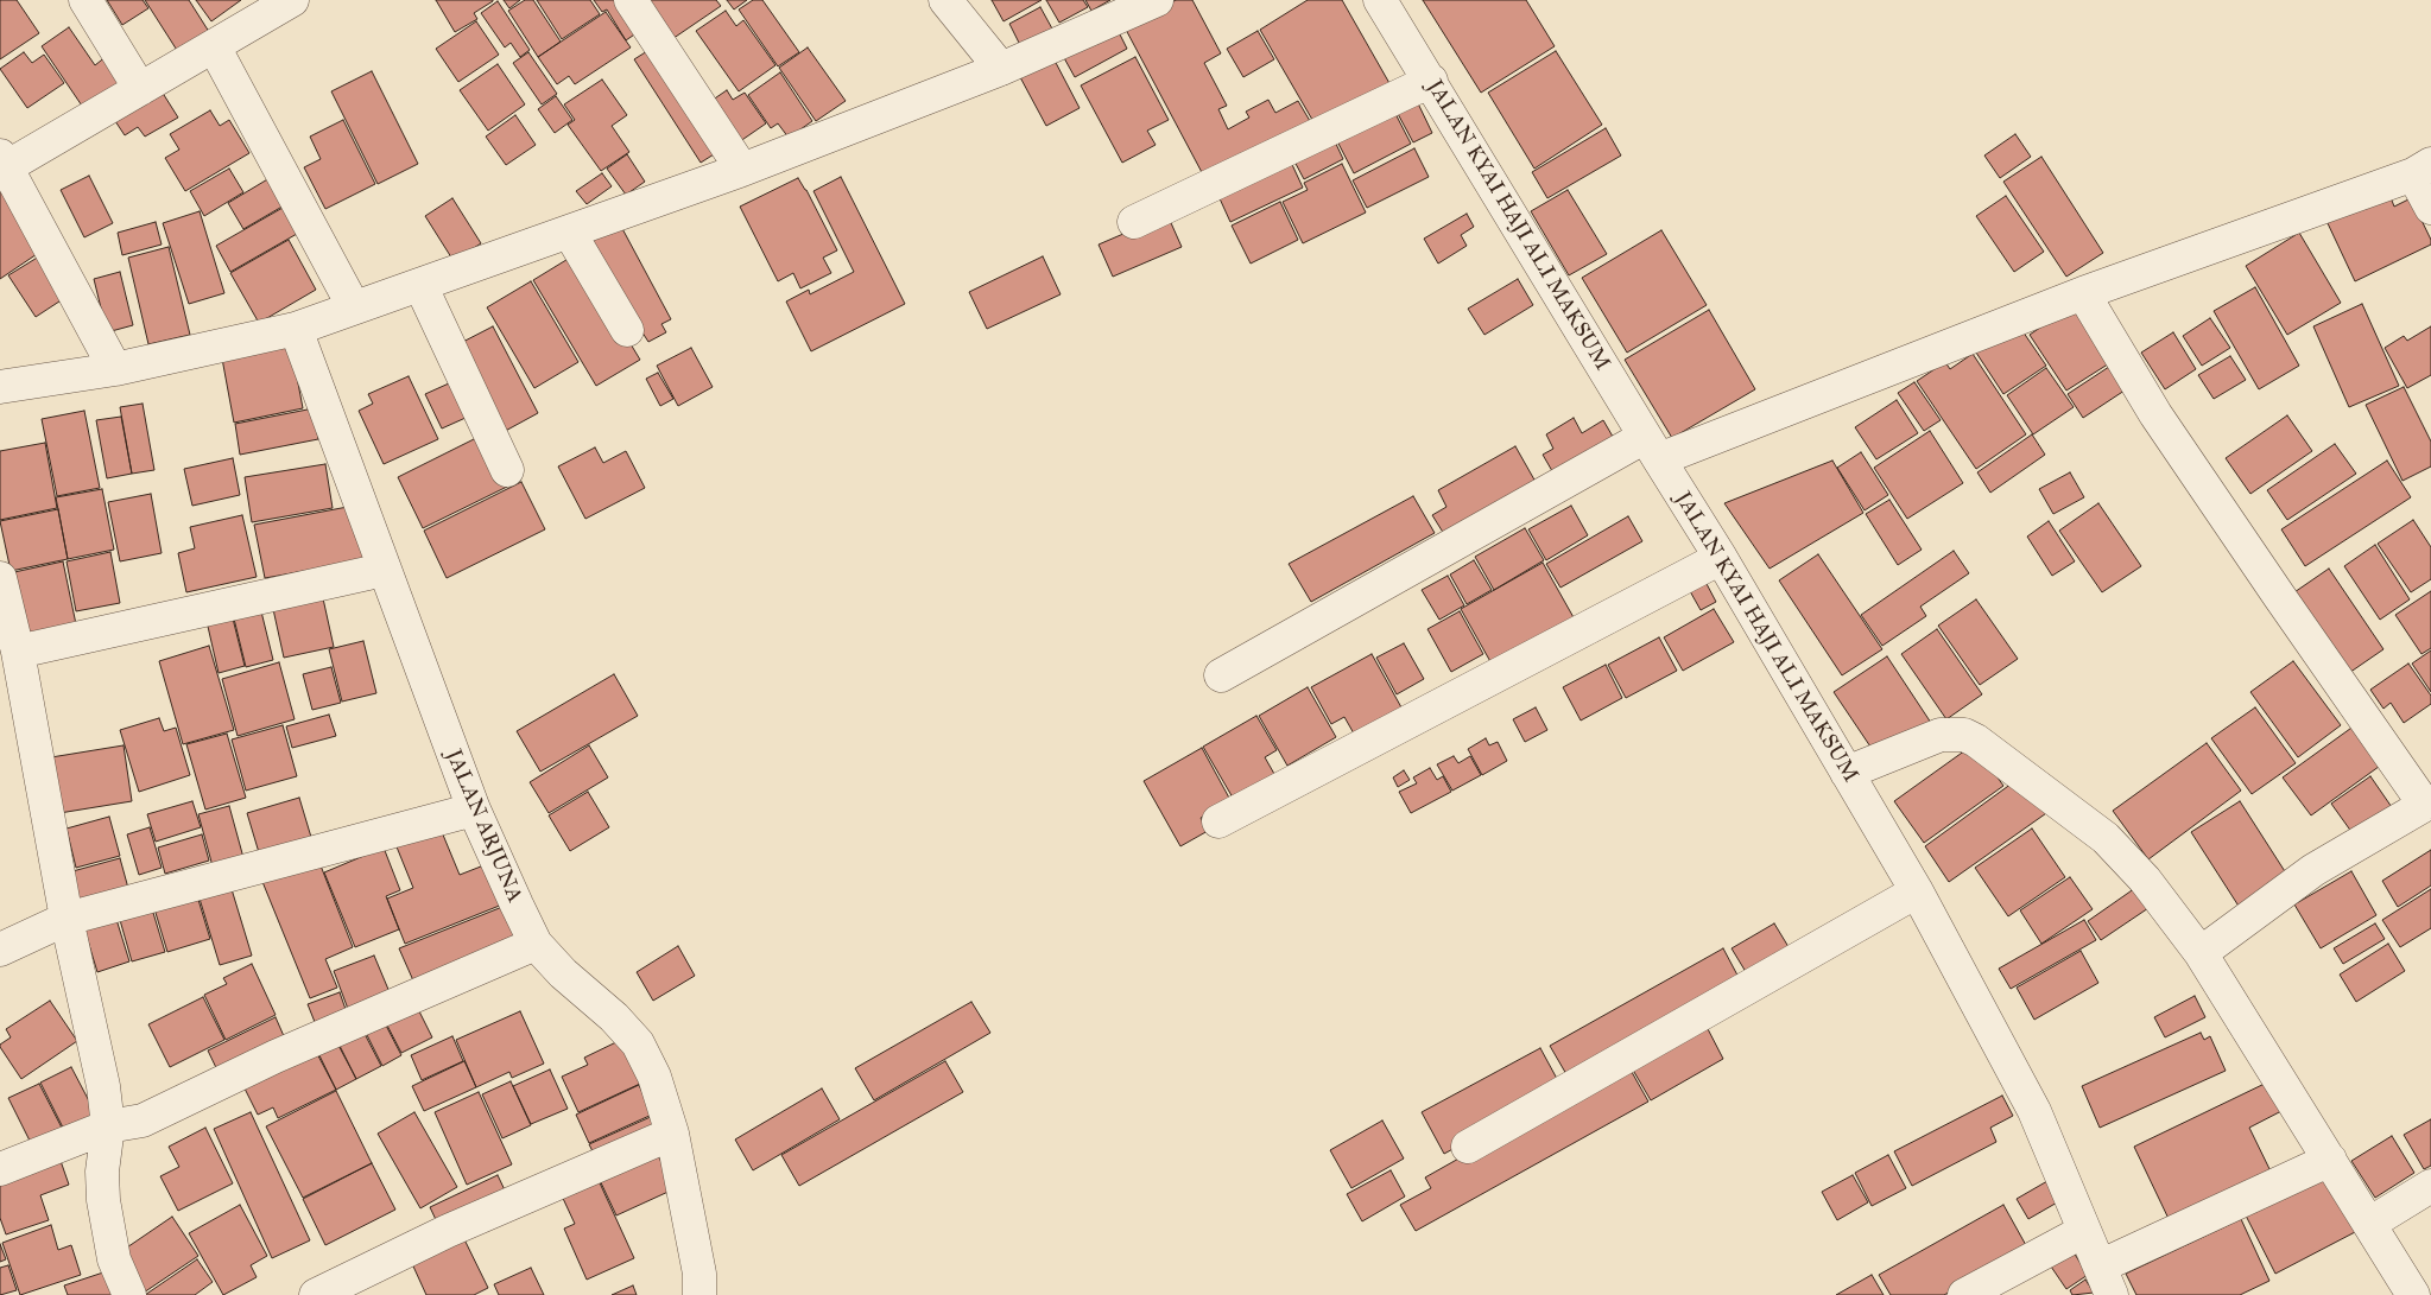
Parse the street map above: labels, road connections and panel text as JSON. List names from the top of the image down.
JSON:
{
  "streets": {
    "street": ["JALAN KYAI HAJI ALI MAKSUM", "JALAN ARJUNA"]
  }
}
